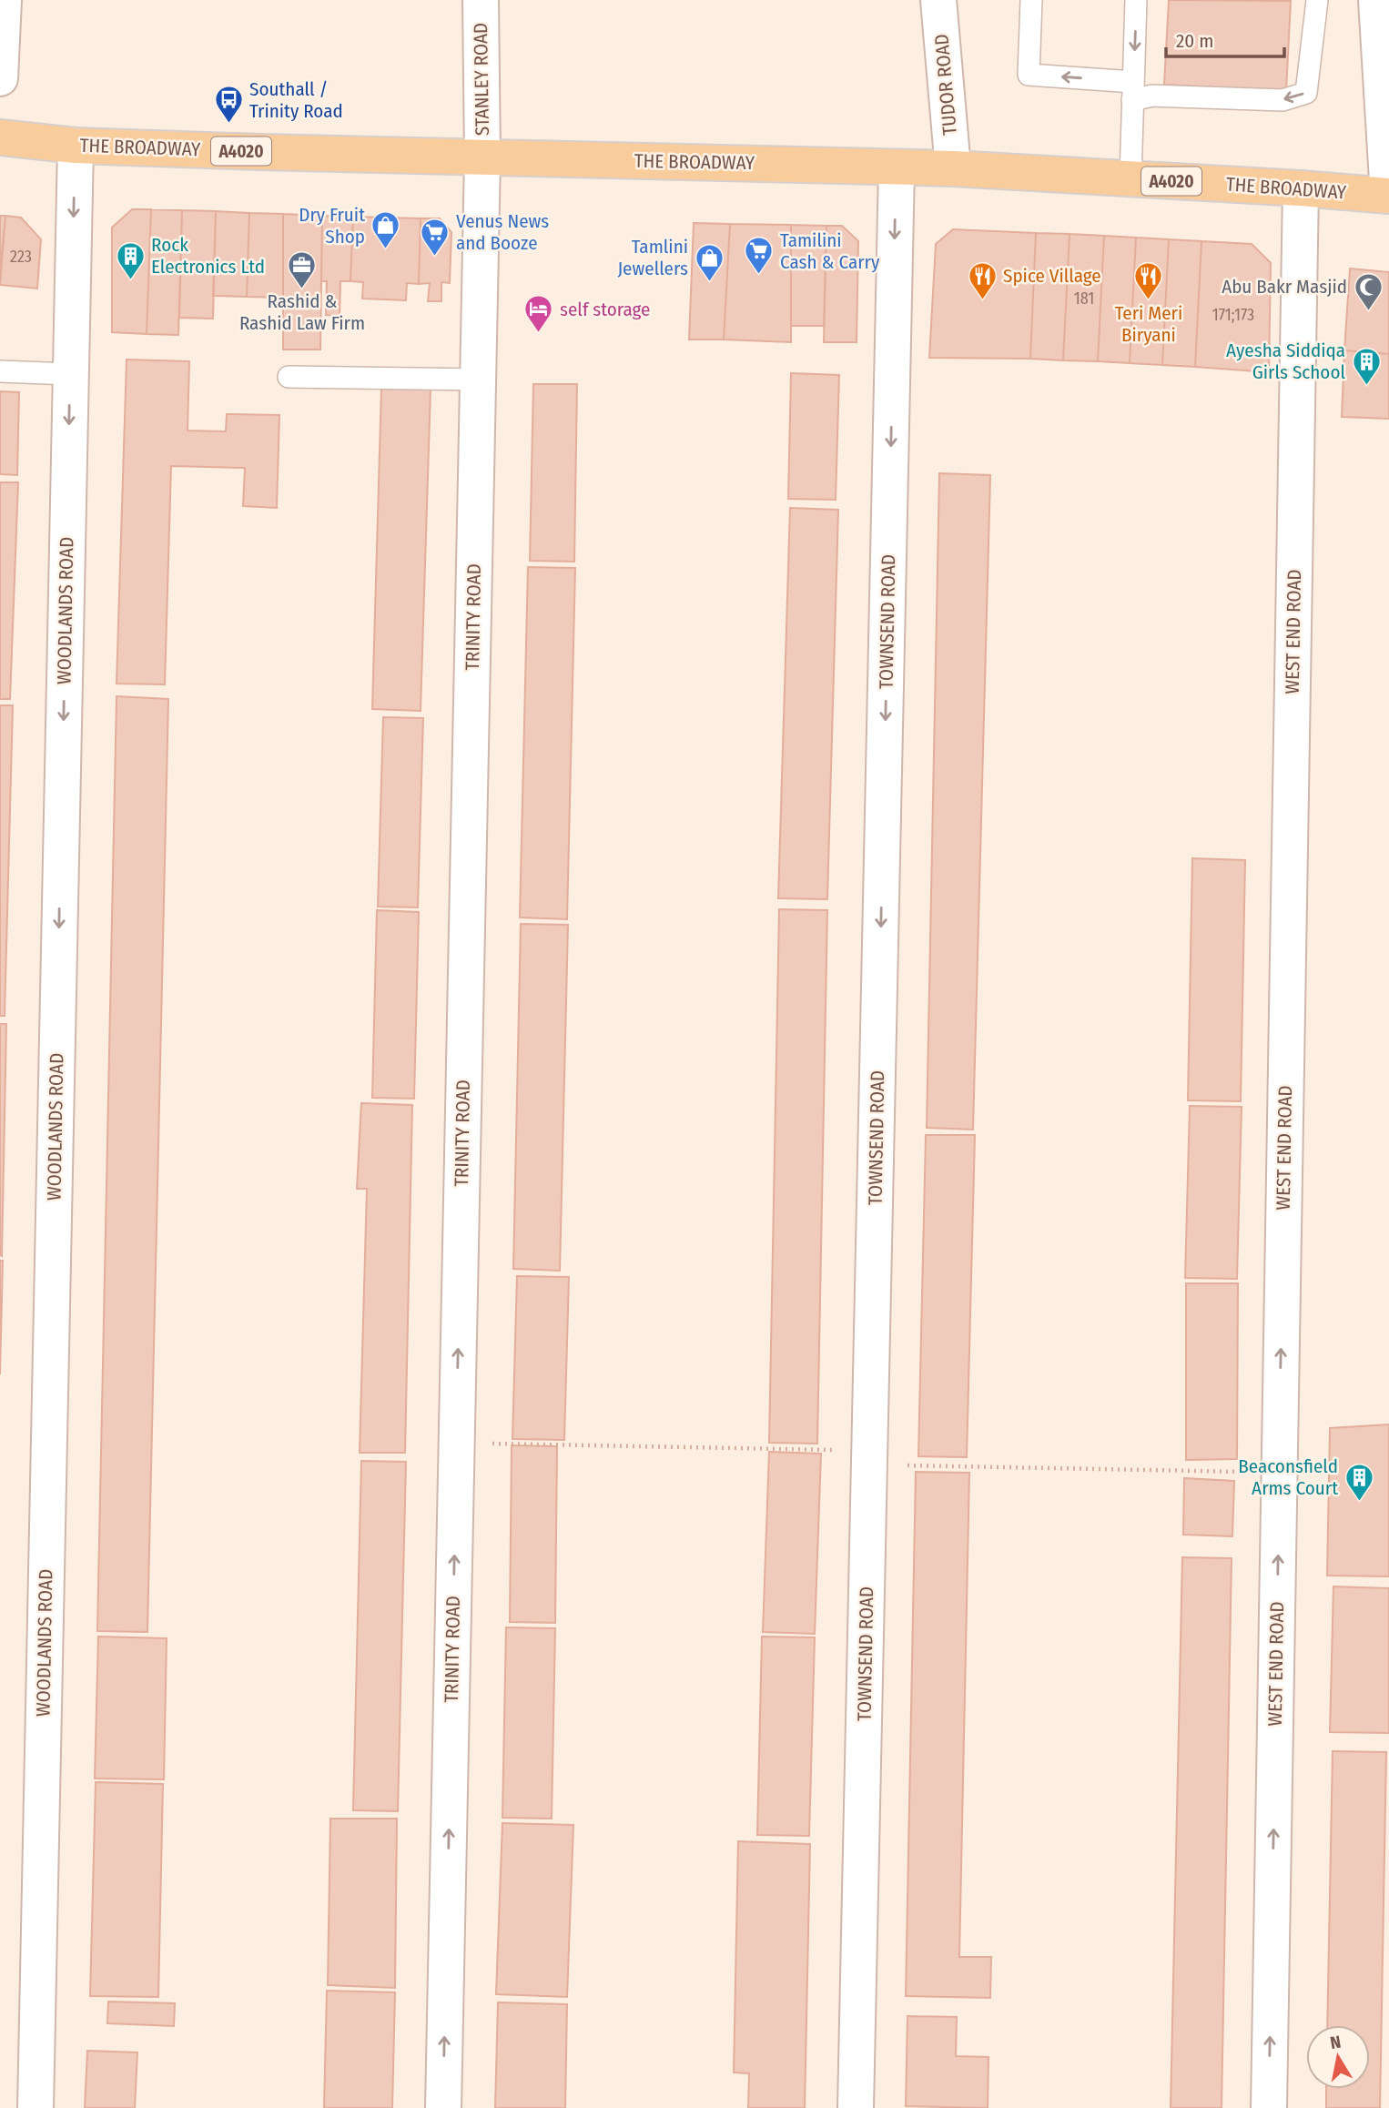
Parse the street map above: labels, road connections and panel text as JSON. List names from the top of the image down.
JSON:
{
  "streets": {
    "main road": ["THE BROADWAY", "A4020"],
    "street": [
      "STANLEY ROAD",
      "TUDOR ROAD",
      "WOODLANDS ROAD",
      "TRINITY ROAD",
      "TOWNSEND ROAD",
      "WEST END ROAD"
    ]
  },
  "crossings": [
    ["STANLEY ROAD", "THE BROADWAY"],
    ["STANLEY ROAD", "TRINITY ROAD"],
    ["TUDOR ROAD", "THE BROADWAY"],
    ["THE BROADWAY", "WOODLANDS ROAD"],
    ["THE BROADWAY", "TRINITY ROAD"],
    ["THE BROADWAY", "TOWNSEND ROAD"],
    ["THE BROADWAY", "WEST END ROAD"]
  ],
  "one_way": [
    "WOODLANDS ROAD",
    "TRINITY ROAD",
    "TOWNSEND ROAD",
    "WEST END ROAD"
  ],
  "places": {
    "bus stop": ["Southall / Trinity Road"],
    "shop": ["Dry Fruit Shop", "Tamlini Jewellers"],
    "supermarket": ["Venus News and Booze", "Tamilini Cash & Carry"],
    "building": ["Rock Electronics Ltd", "Ayesha Siddiqa Girls School", "Beaconsfield Arms Court"],
    "office": ["Rashid & Rashid Law Firm"],
    "restaurant": ["Spice Village", "Teri Meri Biryani"],
    "mosque": ["Abu Bakr Masjid"],
    "hotel": ["self storage"]
  },
  "house_numbers": ["223", "181", "171;173"],
  "scale_bar": "20 m",
  "north": "top"
}
